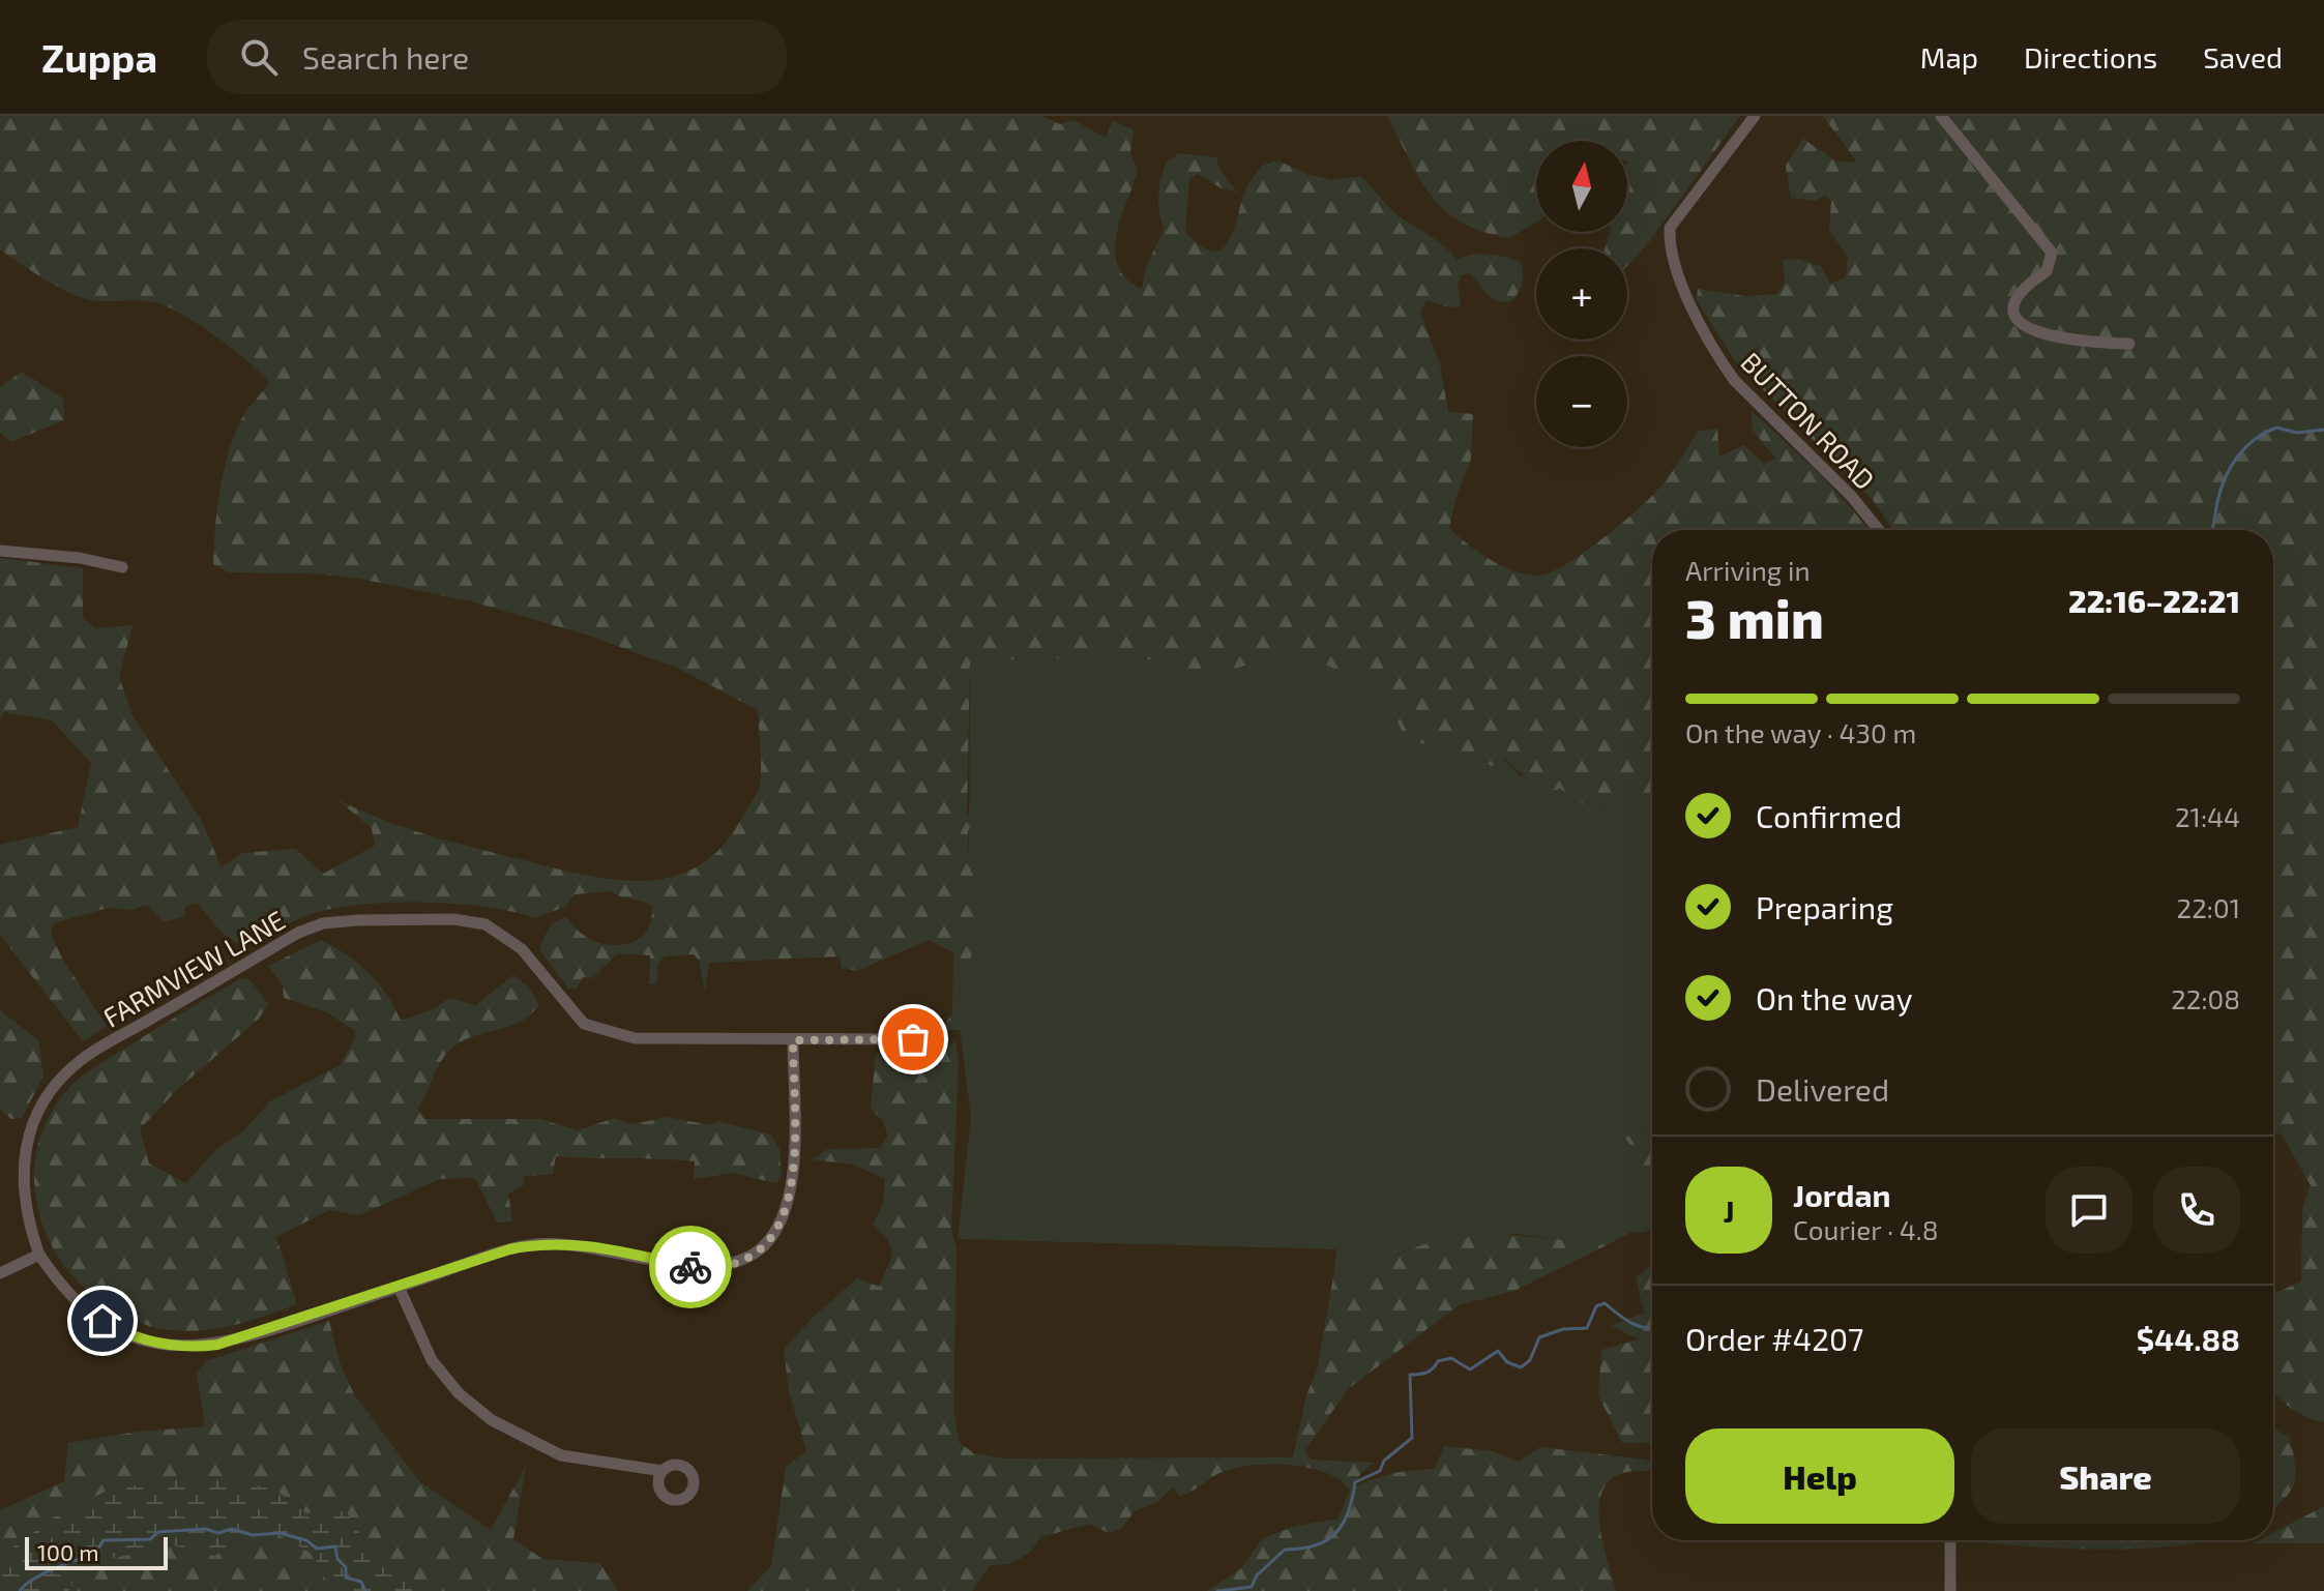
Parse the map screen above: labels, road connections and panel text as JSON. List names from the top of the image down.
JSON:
{
  "streets": {
    "street": ["BUTTON ROAD", "FARMVIEW LANE"]
  },
  "scale_bar": "100 m",
  "north": "top",
  "page": {
    "header": "Zuppa",
    "search": "Search here",
    "nav": ["Map", "Directions", "Saved"],
    "map_buttons": ["+", "−"],
    "heading": ["3 min", "Arriving in", "22:16–22:21"],
    "panel": [
      "Jordan",
      "Courier · 4.8",
      "Order #4207",
      "$44.88"
    ],
    "bar": "On the way · 430 m",
    "list": [
      ["Confirmed", "21:44"],
      ["Preparing", "22:01"],
      ["On the way", "22:08"],
      "Delivered"
    ],
    "round": "J",
    "buttons": ["Help", "Share"],
    "scale": "100 m"
  }
}
